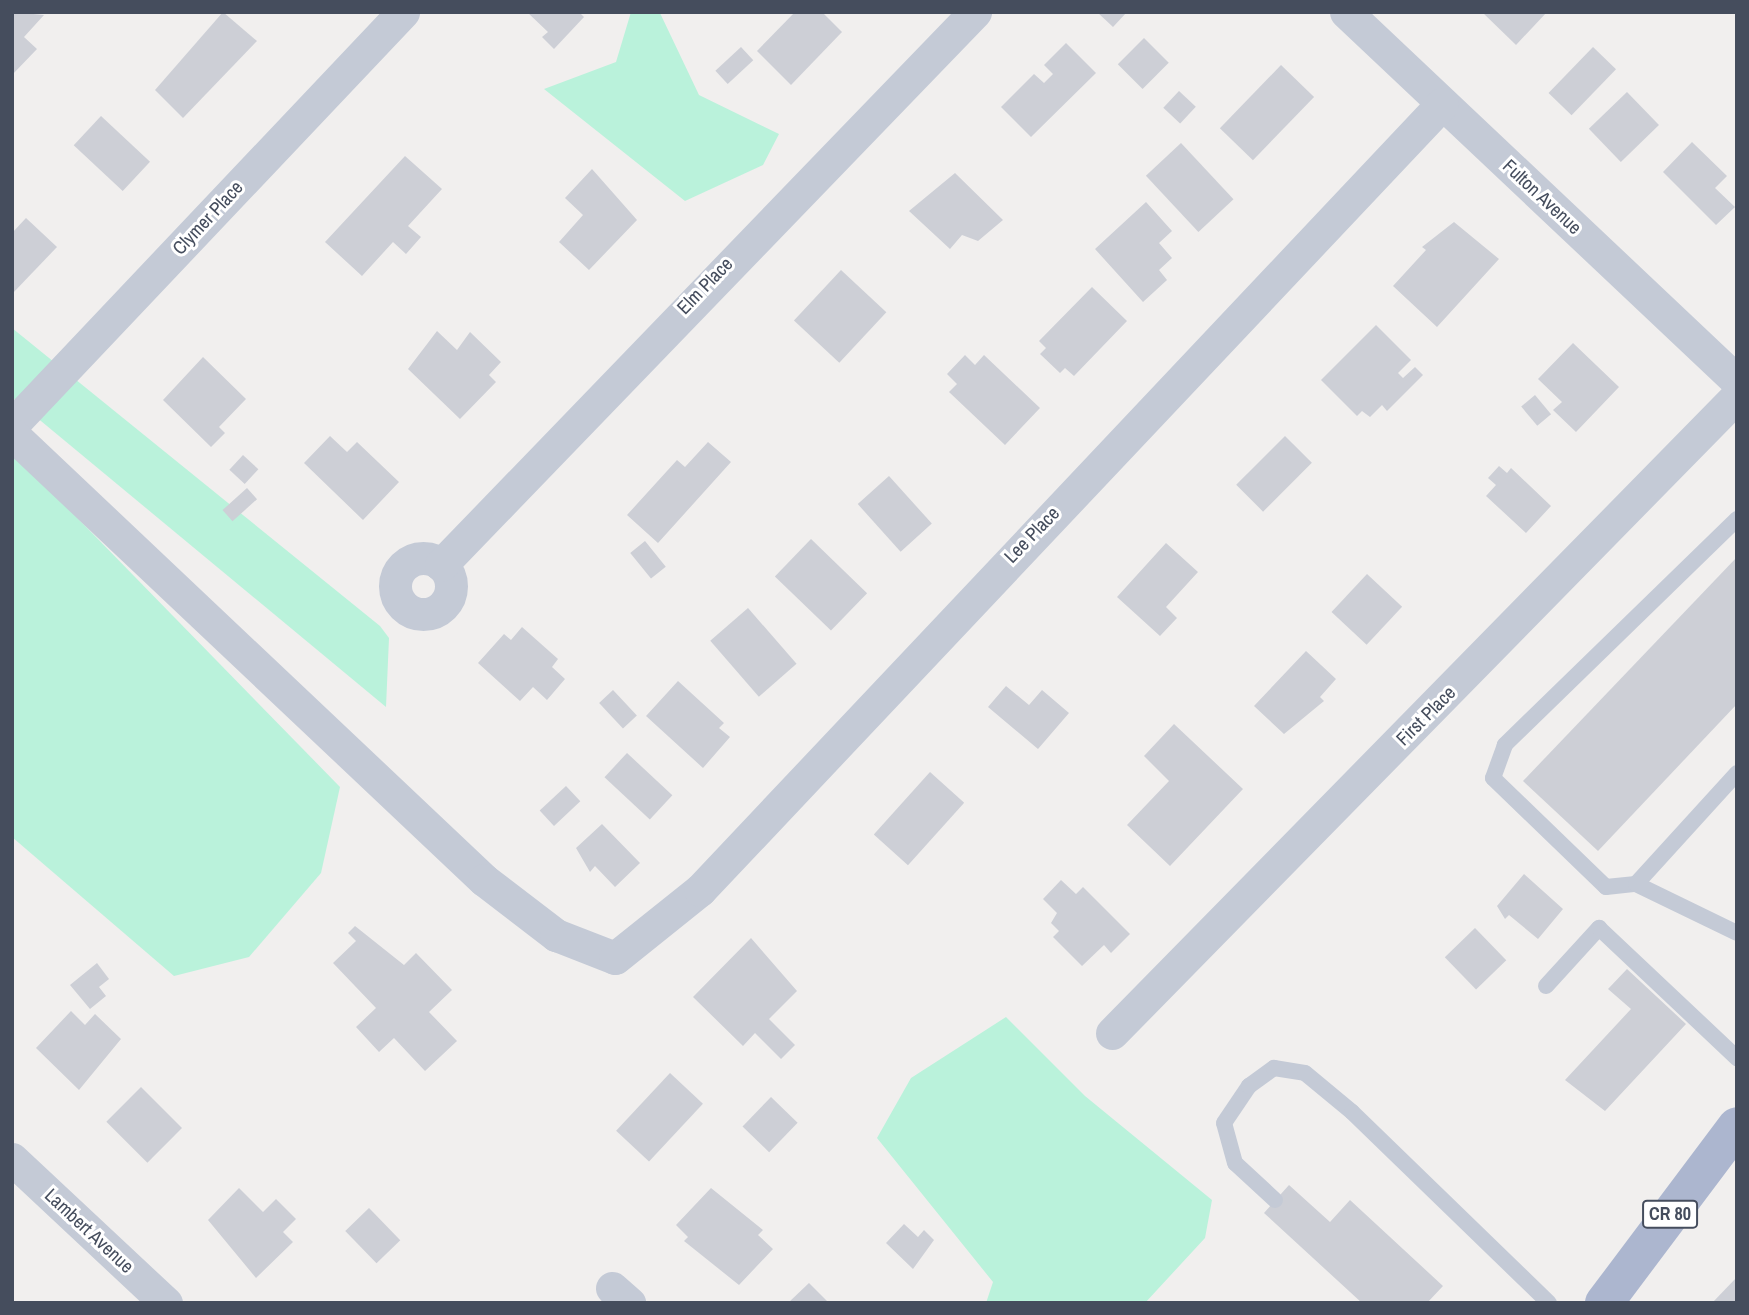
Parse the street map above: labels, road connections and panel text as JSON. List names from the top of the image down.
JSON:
{
  "streets": {
    "main road": ["CR 80"],
    "street": [
      "Fulton Avenue",
      "Clymer Place",
      "Elm Place",
      "Lee Place",
      "First Place",
      "Lambert Avenue"
    ]
  },
  "crossings": [
    ["Fulton Avenue", "Lee Place"]
  ]
}
